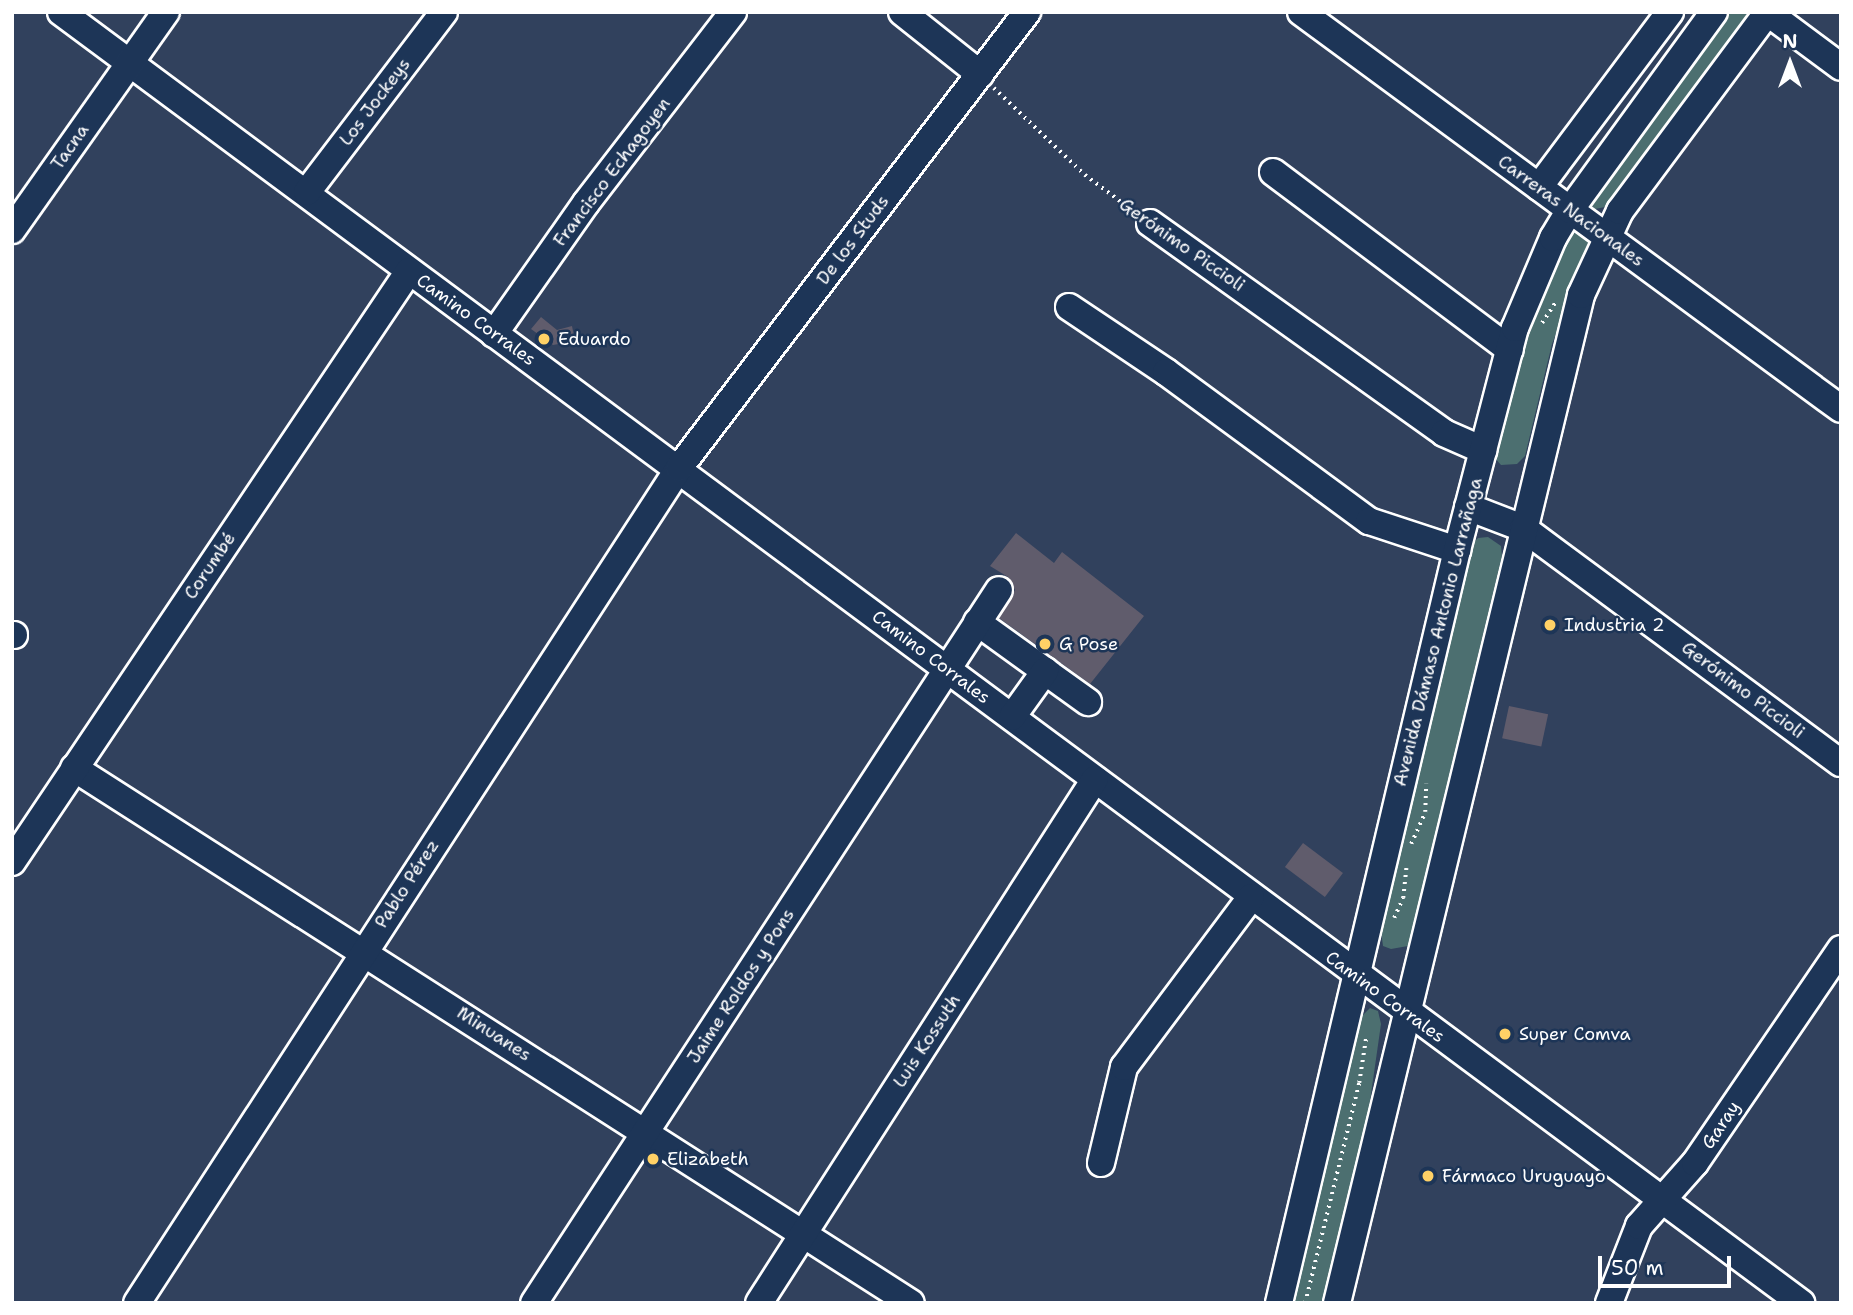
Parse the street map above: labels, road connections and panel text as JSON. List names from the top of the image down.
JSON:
{
  "streets": {
    "street": [
      "Los Jockeys",
      "Tacna",
      "Francisco Echagoyen",
      "Carreras Nacionales",
      "De los Studs",
      "Gerónimo Piccioli",
      "Camino Corrales",
      "Corumbé",
      "Avenida Dámaso Antonio Larrañaga",
      "Pablo Pérez",
      "Jaime Roldos y Pons",
      "Minuanes",
      "Luis Kossuth",
      "Garay"
    ]
  },
  "crossings": [
    ["Los Jockeys", "Camino Corrales"],
    ["Tacna", "Camino Corrales"],
    ["Francisco Echagoyen", "Camino Corrales"],
    ["Carreras Nacionales", "Avenida Dámaso Antonio Larrañaga"],
    ["De los Studs", "Gerónimo Piccioli"],
    ["De los Studs", "Camino Corrales"],
    ["De los Studs", "Pablo Pérez"],
    ["Gerónimo Piccioli", "Avenida Dámaso Antonio Larrañaga"],
    ["Camino Corrales", "Corumbé"],
    ["Camino Corrales", "Avenida Dámaso Antonio Larrañaga"],
    ["Camino Corrales", "Pablo Pérez"],
    ["Camino Corrales", "Jaime Roldos y Pons"],
    ["Camino Corrales", "Luis Kossuth"],
    ["Camino Corrales", "Garay"],
    ["Corumbé", "Minuanes"],
    ["Pablo Pérez", "Minuanes"],
    ["Jaime Roldos y Pons", "Minuanes"],
    ["Minuanes", "Luis Kossuth"]
  ],
  "places": [
    "Eduardo",
    "Industria 2",
    "G Pose",
    "Super Comva",
    "Elizabeth",
    "Fármaco Uruguayo"
  ],
  "scale_bar": "50 m",
  "north": "top"
}
